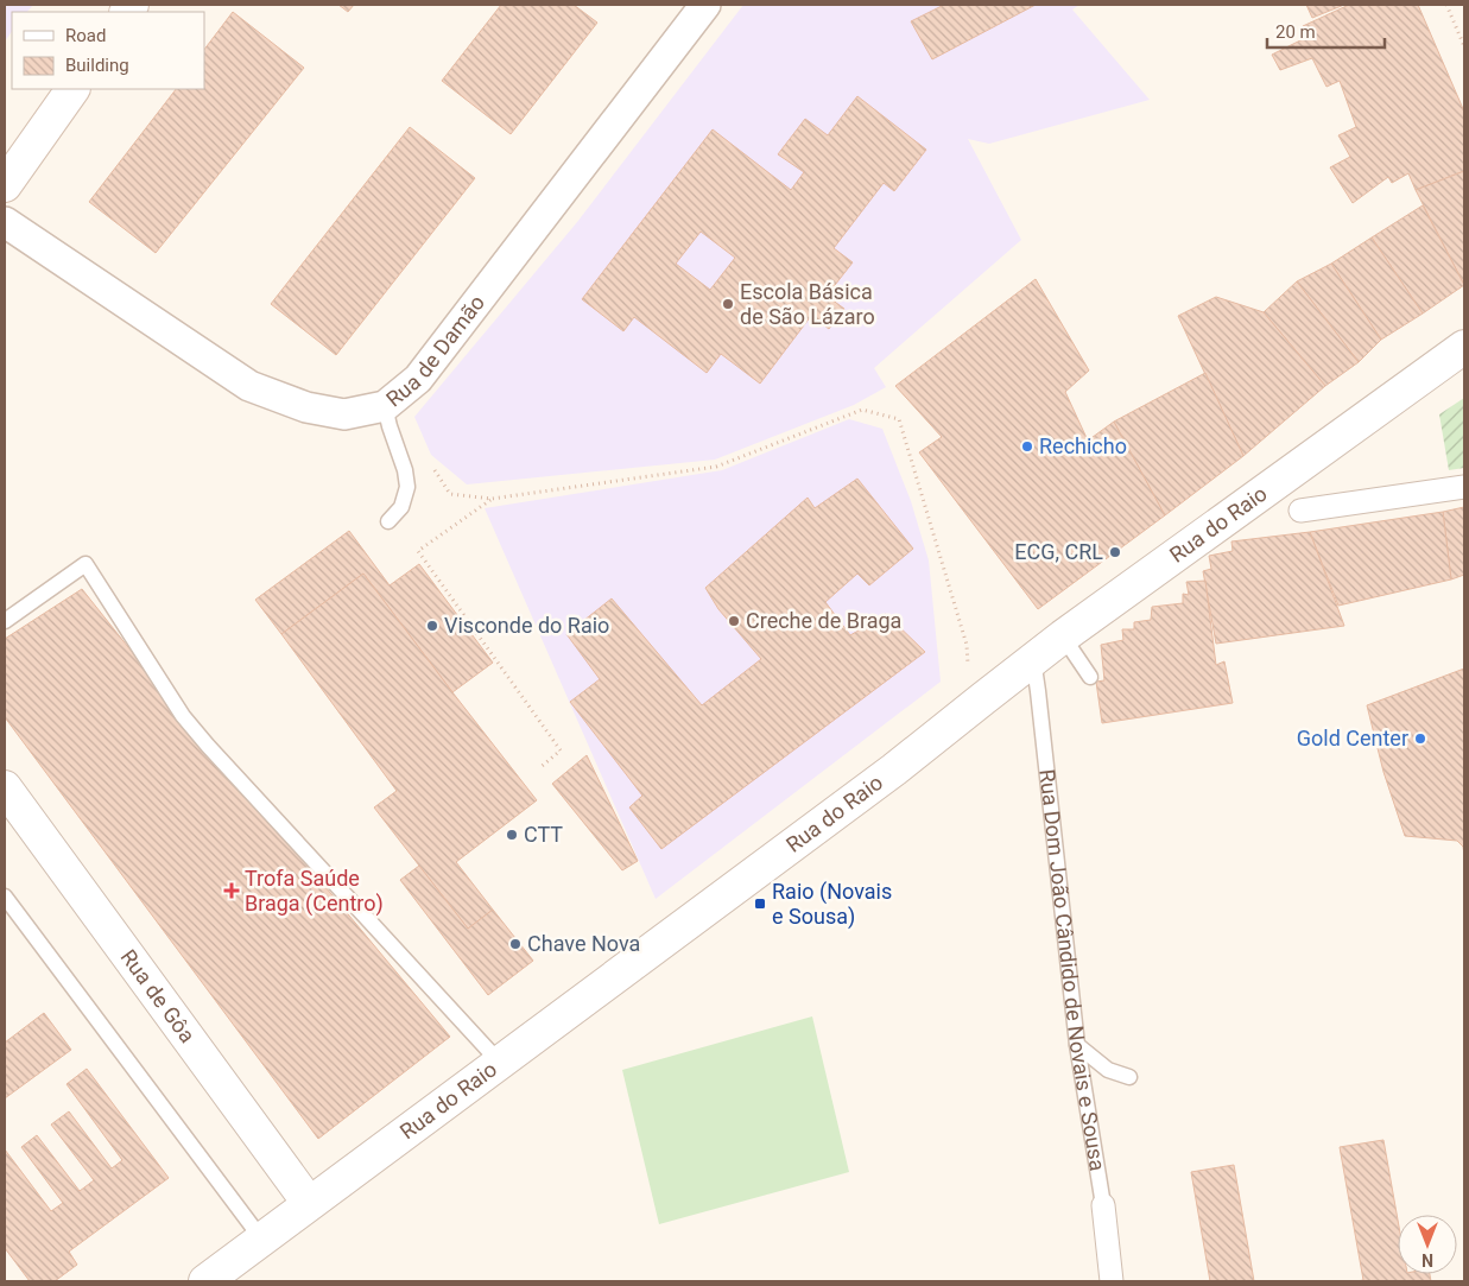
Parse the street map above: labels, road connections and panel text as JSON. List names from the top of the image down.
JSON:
{
  "streets": {
    "street": [
      "Rua de Damão",
      "Rua do Raio",
      "Rua Dom João Cândido de Novais e Sousa",
      "Rua de Gôa"
    ]
  },
  "crossings": [
    ["Rua do Raio", "Rua Dom João Cândido de Novais e Sousa"],
    ["Rua do Raio", "Rua de Gôa"]
  ],
  "places": {
    "other": [
      "Escola Básica de São Lázaro",
      "Rechicho",
      "ECG, CRL",
      "Creche de Braga",
      "Visconde do Raio",
      "Gold Center",
      "CTT",
      "Chave Nova"
    ],
    "health": ["Trofa Saúde Braga (Centro)"],
    "transit": ["Raio (Novais e Sousa)"]
  },
  "legend": ["Road", "Building"],
  "scale_bar": "20 m",
  "north": "bottom"
}
